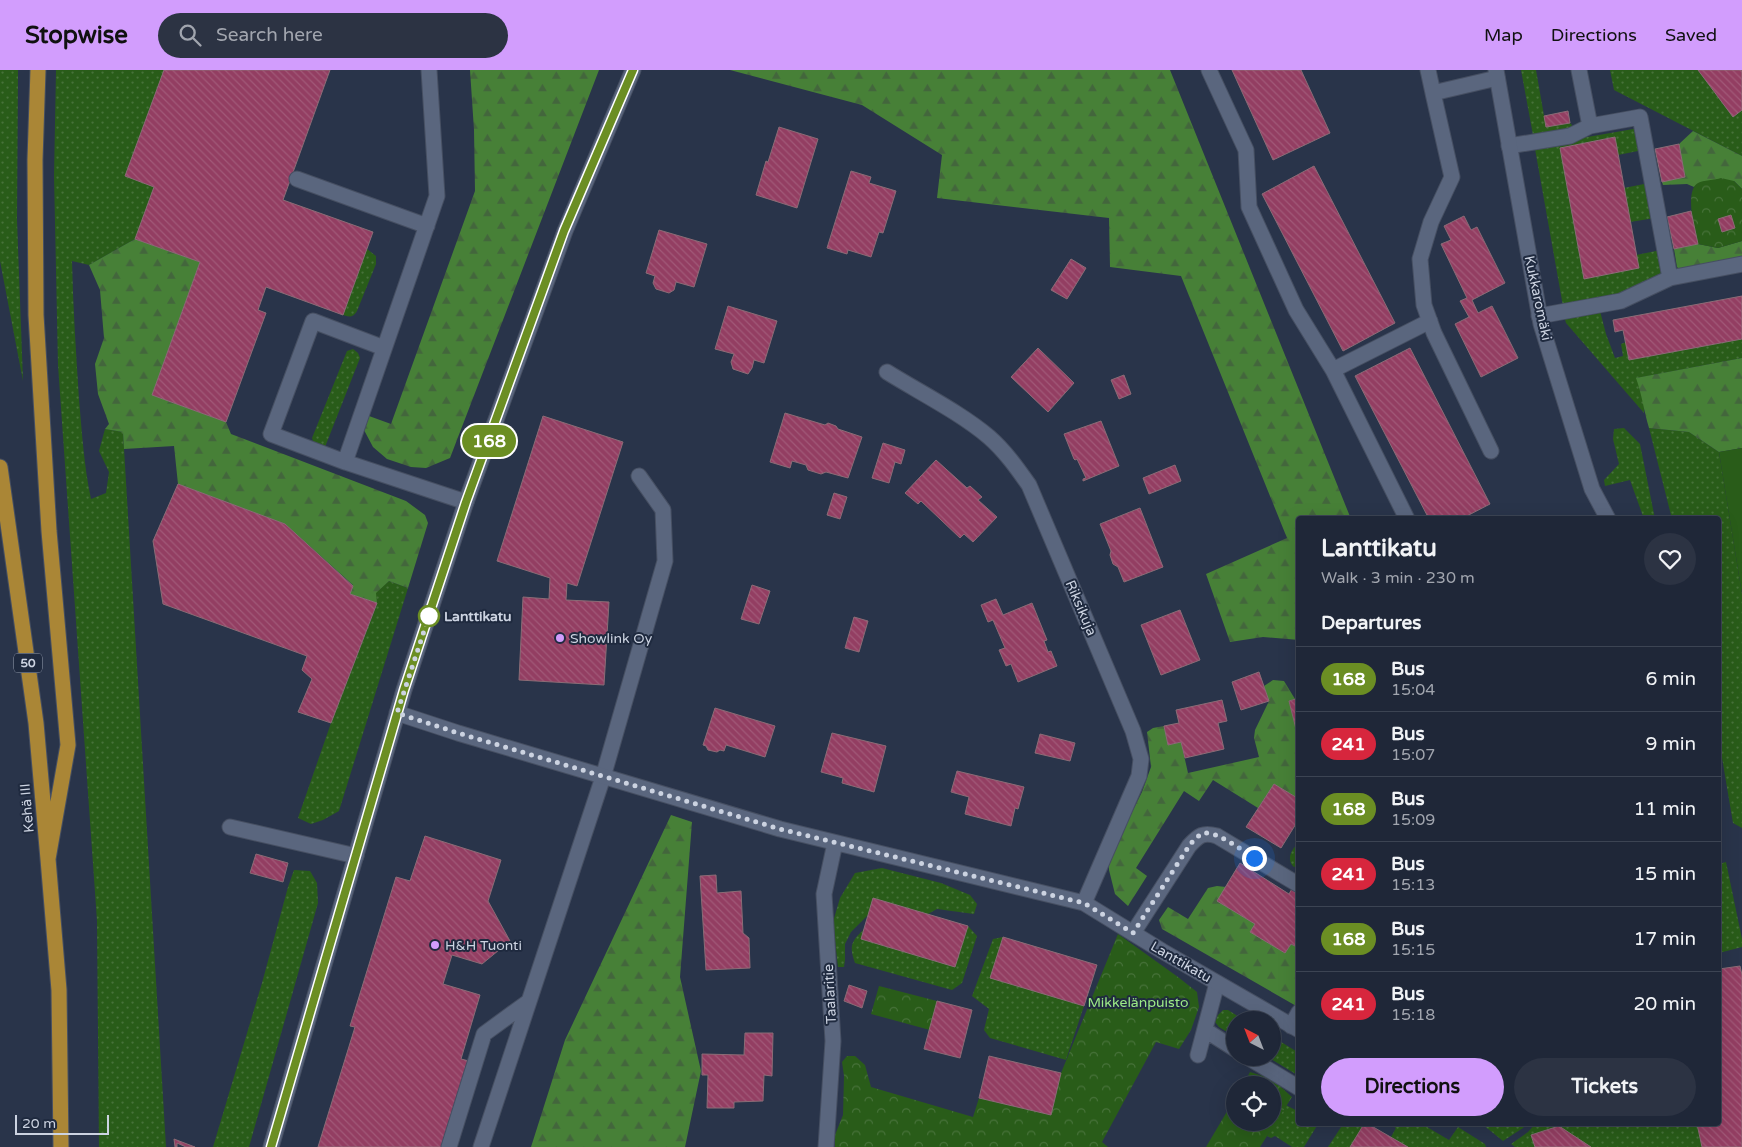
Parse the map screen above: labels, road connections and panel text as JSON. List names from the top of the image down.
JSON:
{
  "streets": {
    "highway": ["50", "Kehä III"],
    "street": [
      "Kukkaromäki",
      "Riksikuja",
      "Lanttikatu",
      "Taalaritie"
    ]
  },
  "crossings": [
    ["Riksikuja", "Lanttikatu"],
    ["Lanttikatu", "Taalaritie"]
  ],
  "parks": ["Mikkelänpuisto"],
  "places": ["Lanttikatu", "Showlink Oy", "H&H Tuonti"],
  "lines": ["bus line 168"],
  "scale_bar": "20 m",
  "north": "top left",
  "page": {
    "header": "Stopwise",
    "search": "Search here",
    "nav": ["Map", "Directions", "Saved"],
    "on_map": "168",
    "heading": [
      ["Lanttikatu", "Walk · 3 min · 230 m"],
      "Departures"
    ],
    "list": [
      {
        "mark": "168",
        "name": "Bus",
        "note": "15:04",
        "value": "6 min"
      },
      {
        "mark": "241",
        "name": "Bus",
        "note": "15:07",
        "value": "9 min"
      },
      {
        "mark": "168",
        "name": "Bus",
        "note": "15:09",
        "value": "11 min"
      },
      {
        "mark": "241",
        "name": "Bus",
        "note": "15:13",
        "value": "15 min"
      },
      {
        "mark": "168",
        "name": "Bus",
        "note": "15:15",
        "value": "17 min"
      },
      {
        "mark": "241",
        "name": "Bus",
        "note": "15:18",
        "value": "20 min"
      }
    ],
    "buttons": ["Directions", "Tickets"],
    "scale": "20 m"
  }
}
